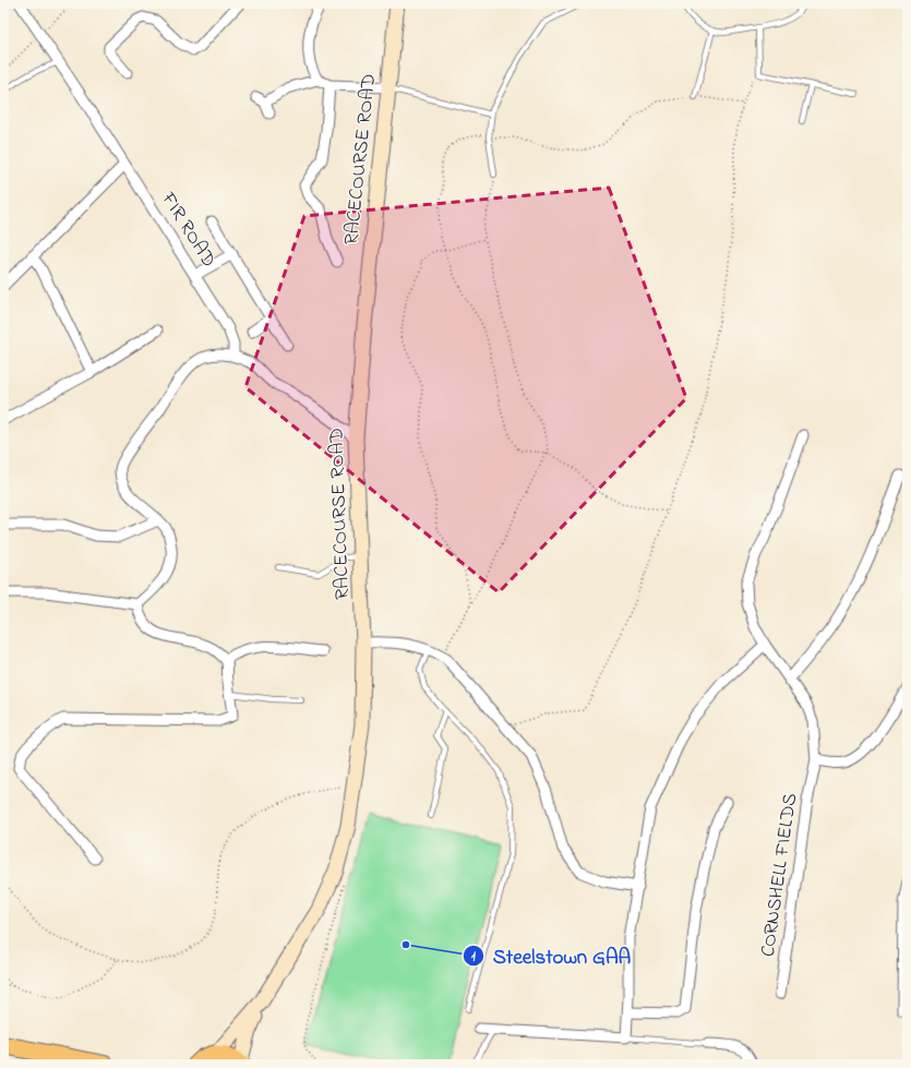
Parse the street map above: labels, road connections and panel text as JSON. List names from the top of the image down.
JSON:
{
  "streets": {
    "street": ["RACECOURSE ROAD", "FIR ROAD", "CORNSHELL FIELDS"]
  },
  "places": ["Steelstown GAA"]
}
